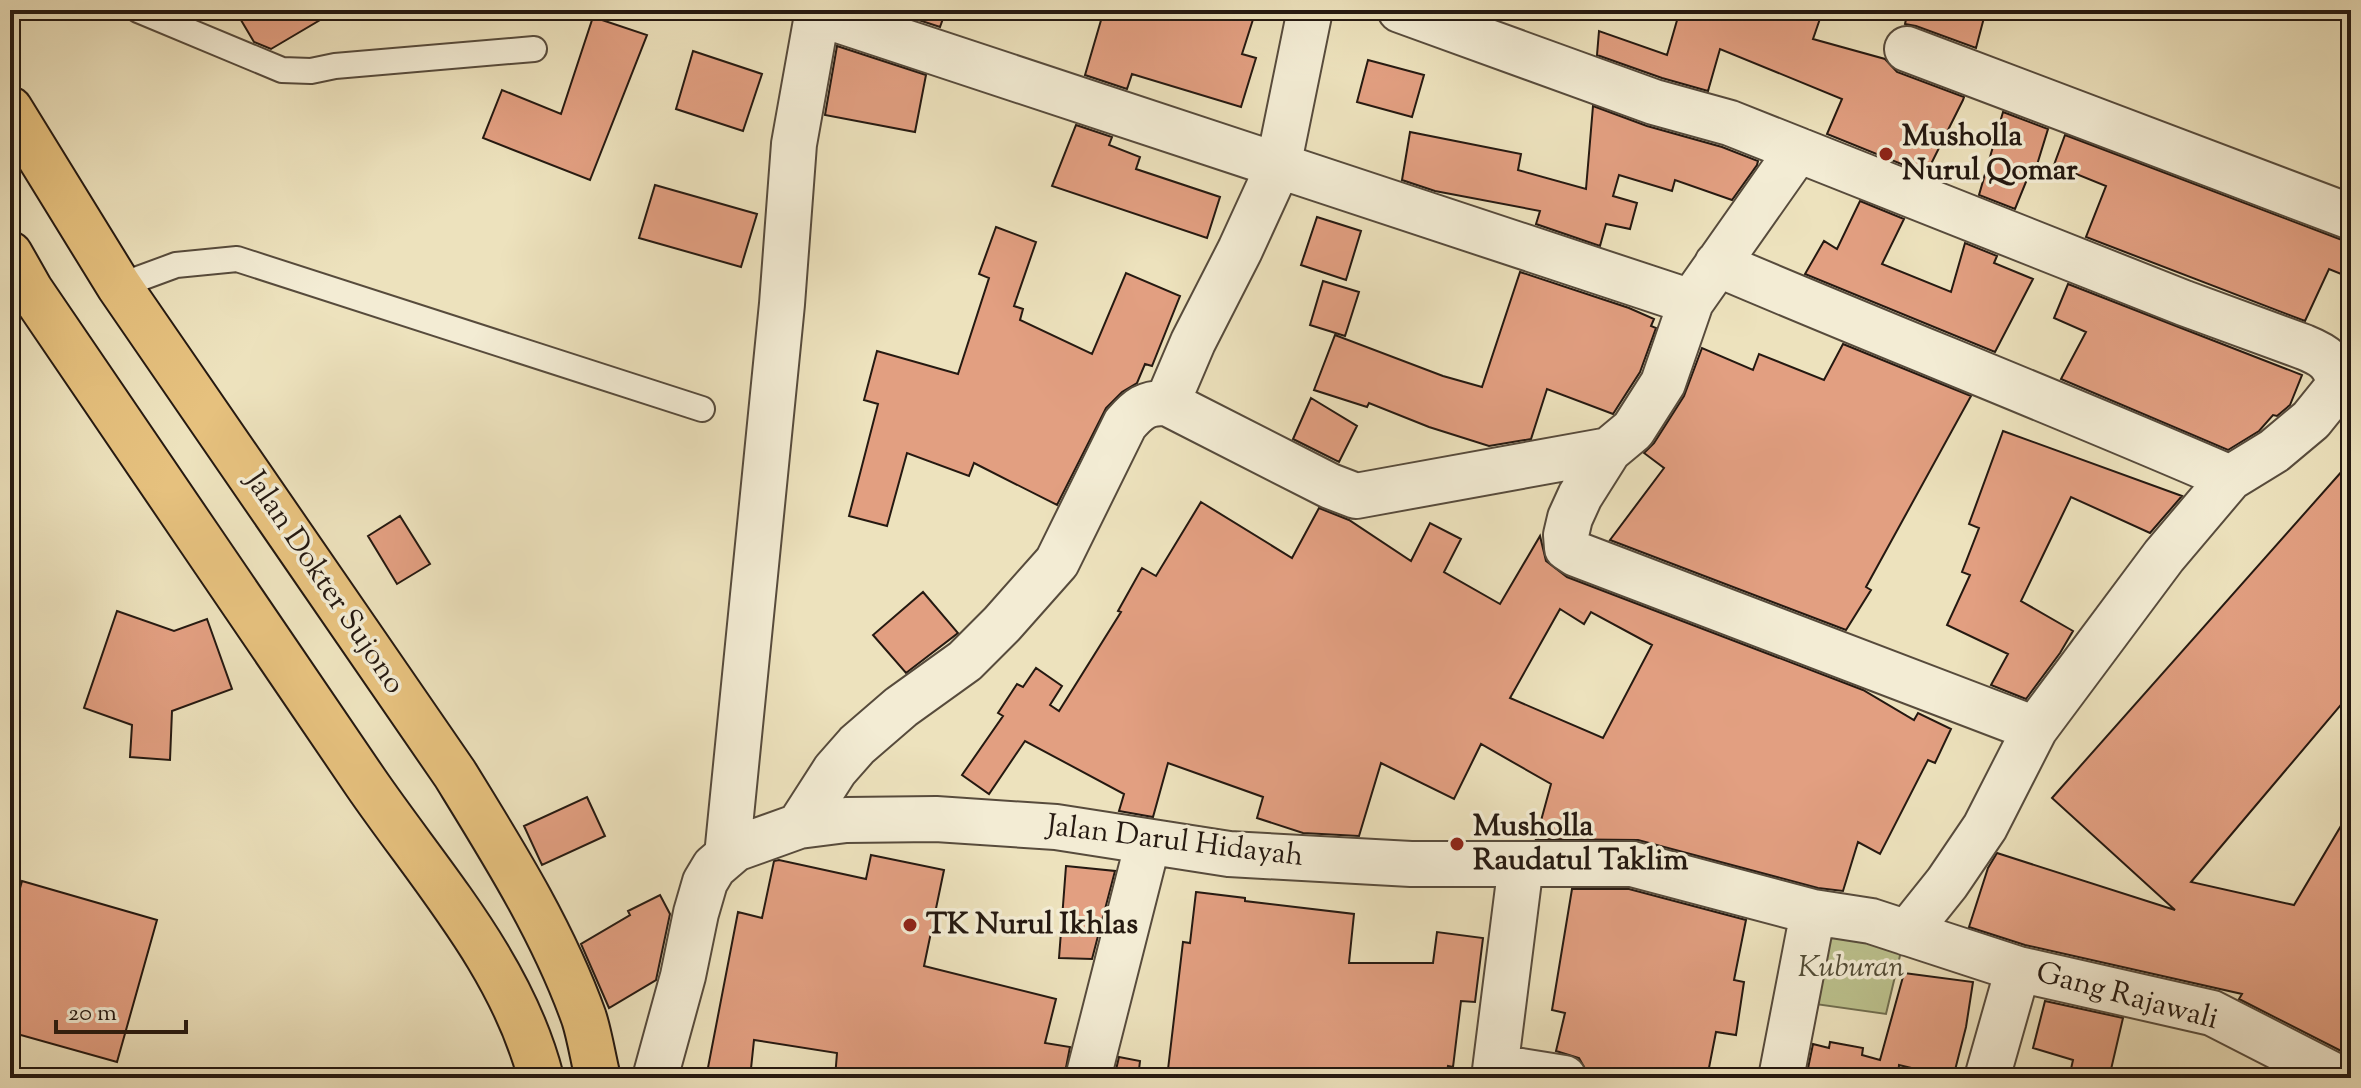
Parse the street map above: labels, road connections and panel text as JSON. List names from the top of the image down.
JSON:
{
  "streets": {
    "highway": ["Jalan Dokter Sujono"],
    "street": ["Jalan Darul Hidayah", "Gang Rajawali"]
  },
  "crossings": [
    ["Jalan Darul Hidayah", "Gang Rajawali"]
  ],
  "parks": ["Kuburan"],
  "places": ["Musholla Nurul Qomar", "Musholla Raudatul Taklim", "TK Nurul Ikhlas"],
  "scale_bar": "20 m"
}
